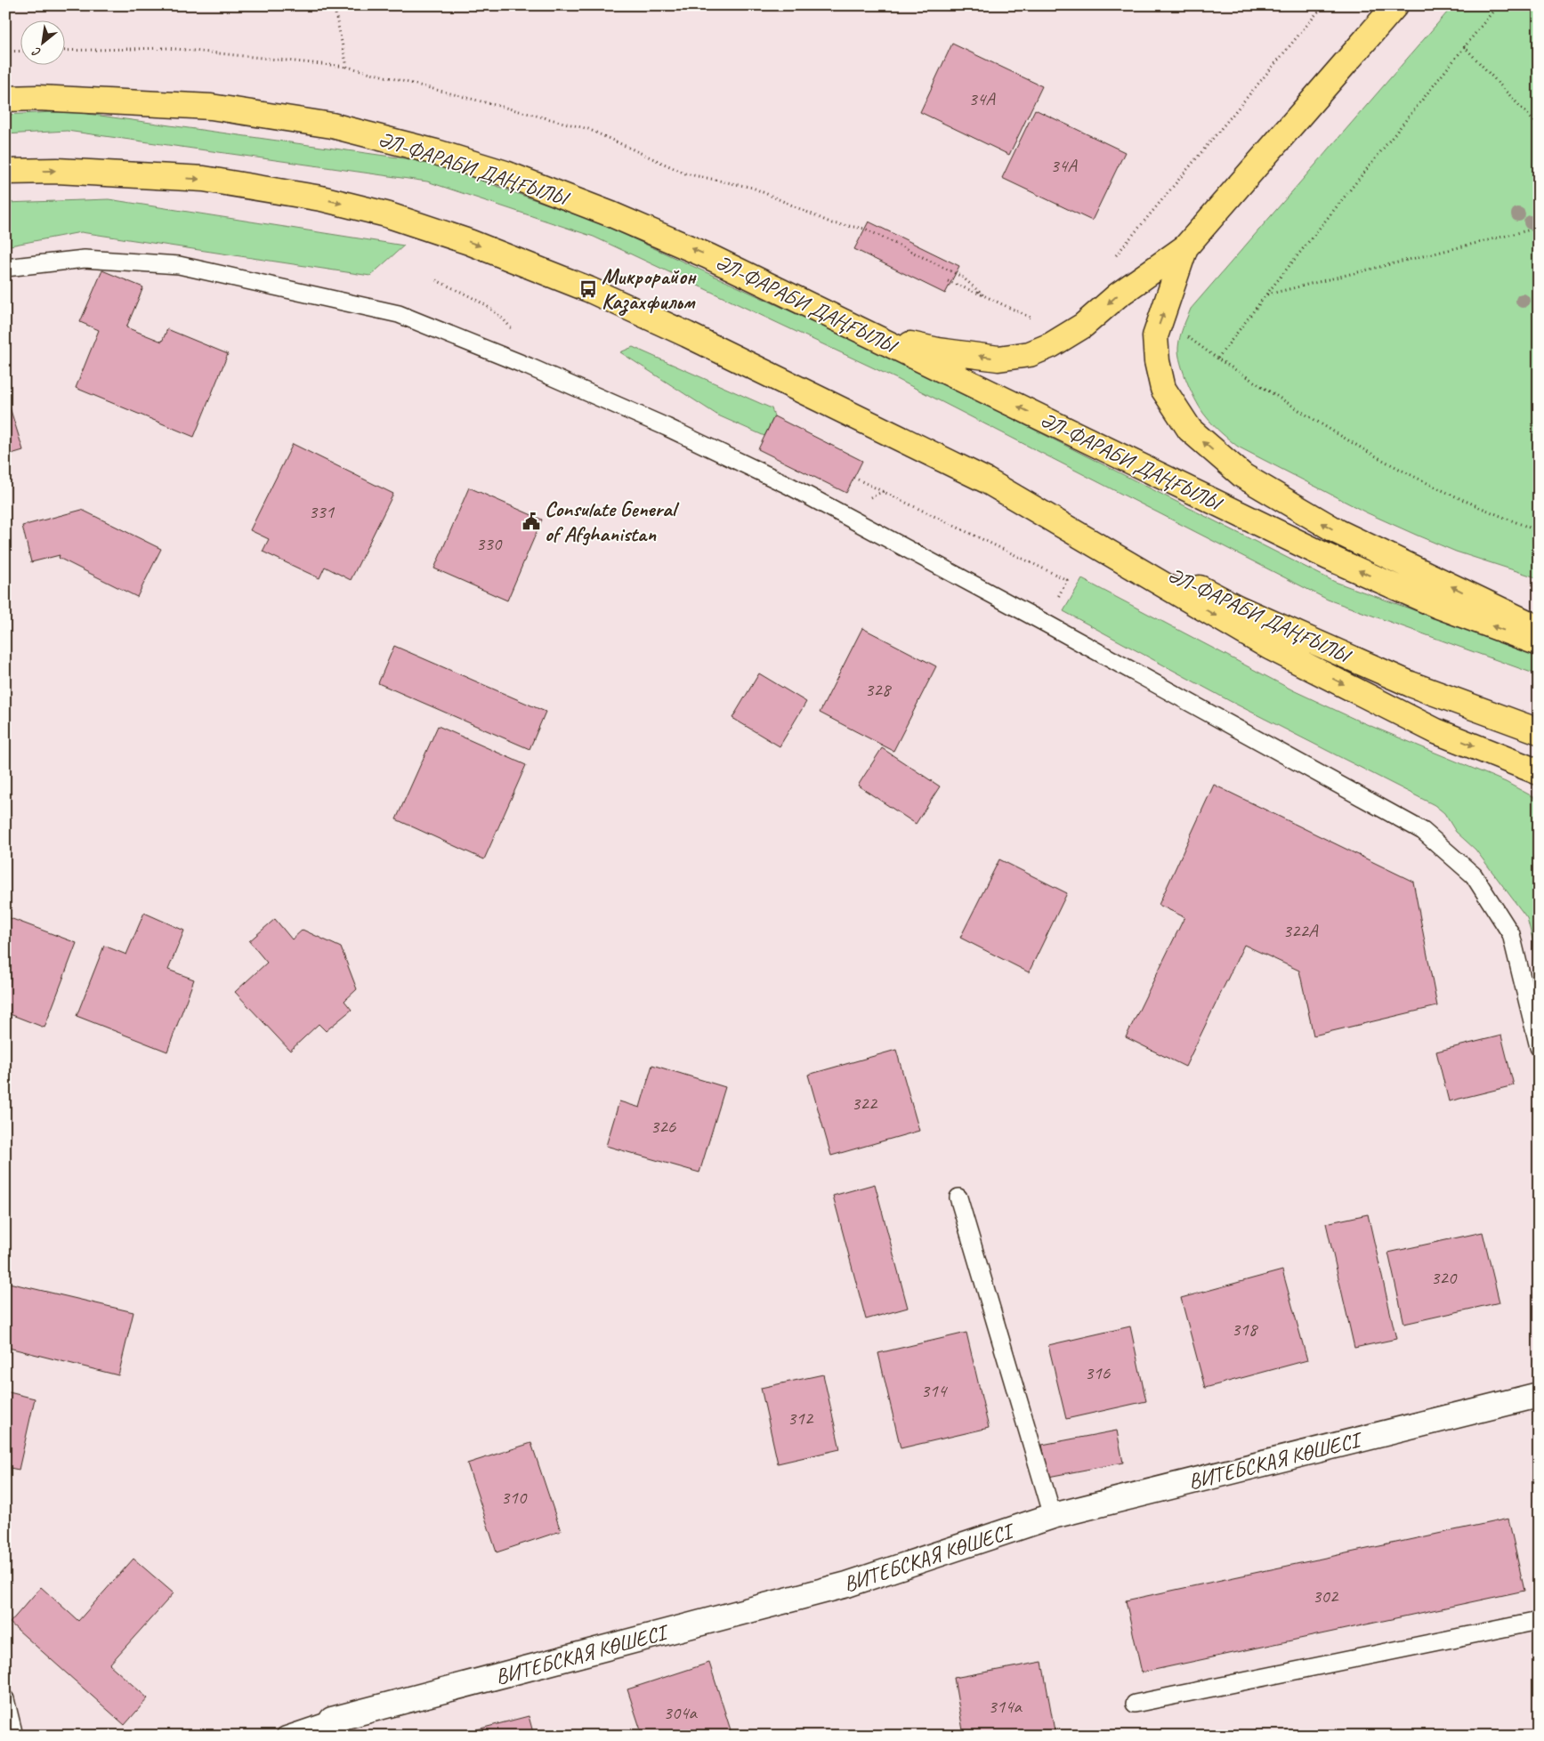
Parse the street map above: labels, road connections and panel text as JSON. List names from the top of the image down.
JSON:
{
  "streets": {
    "main road": ["ӘЛ-ФАРАБИ ДАҢҒЫЛЫ"],
    "street": ["ВИТЕБСКАЯ КӨШЕСІ"]
  },
  "places": {
    "bus stop": ["Микрорайон Казахфильм"],
    "public building": ["Consulate General of Afghanistan"]
  },
  "house_numbers": [
    "34А",
    "34А",
    "331",
    "330",
    "328",
    "322А",
    "322",
    "326",
    "320",
    "318",
    "316",
    "314",
    "312",
    "310",
    "302",
    "314а",
    "304а"
  ],
  "north": "bottom left"
}
